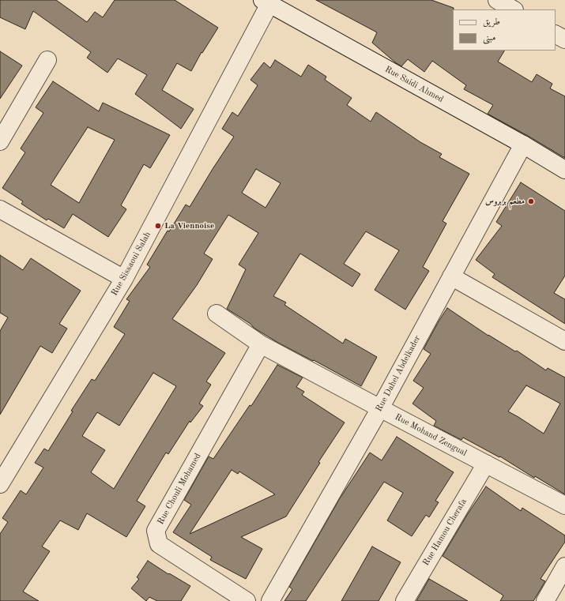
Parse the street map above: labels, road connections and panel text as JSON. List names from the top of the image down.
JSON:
{
  "streets": {
    "street": [
      "Rue Saidi Ahmed",
      "Rue Sissaoui Salah",
      "Rue Dahel Abdelkader",
      "Rue Mohand Zengual",
      "Rue Chouli Mohamed",
      "Rue Hamou Cherafa"
    ]
  },
  "crossings": [
    ["Rue Saidi Ahmed", "Rue Sissaoui Salah"],
    ["Rue Saidi Ahmed", "Rue Dahel Abdelkader"],
    ["Rue Dahel Abdelkader", "Rue Mohand Zengual"],
    ["Rue Mohand Zengual", "Rue Chouli Mohamed"],
    ["Rue Mohand Zengual", "Rue Hamou Cherafa"]
  ],
  "places": ["مطعم بربروس", "La Viennoise"],
  "legend": ["طريق", "مبنى"]
}
